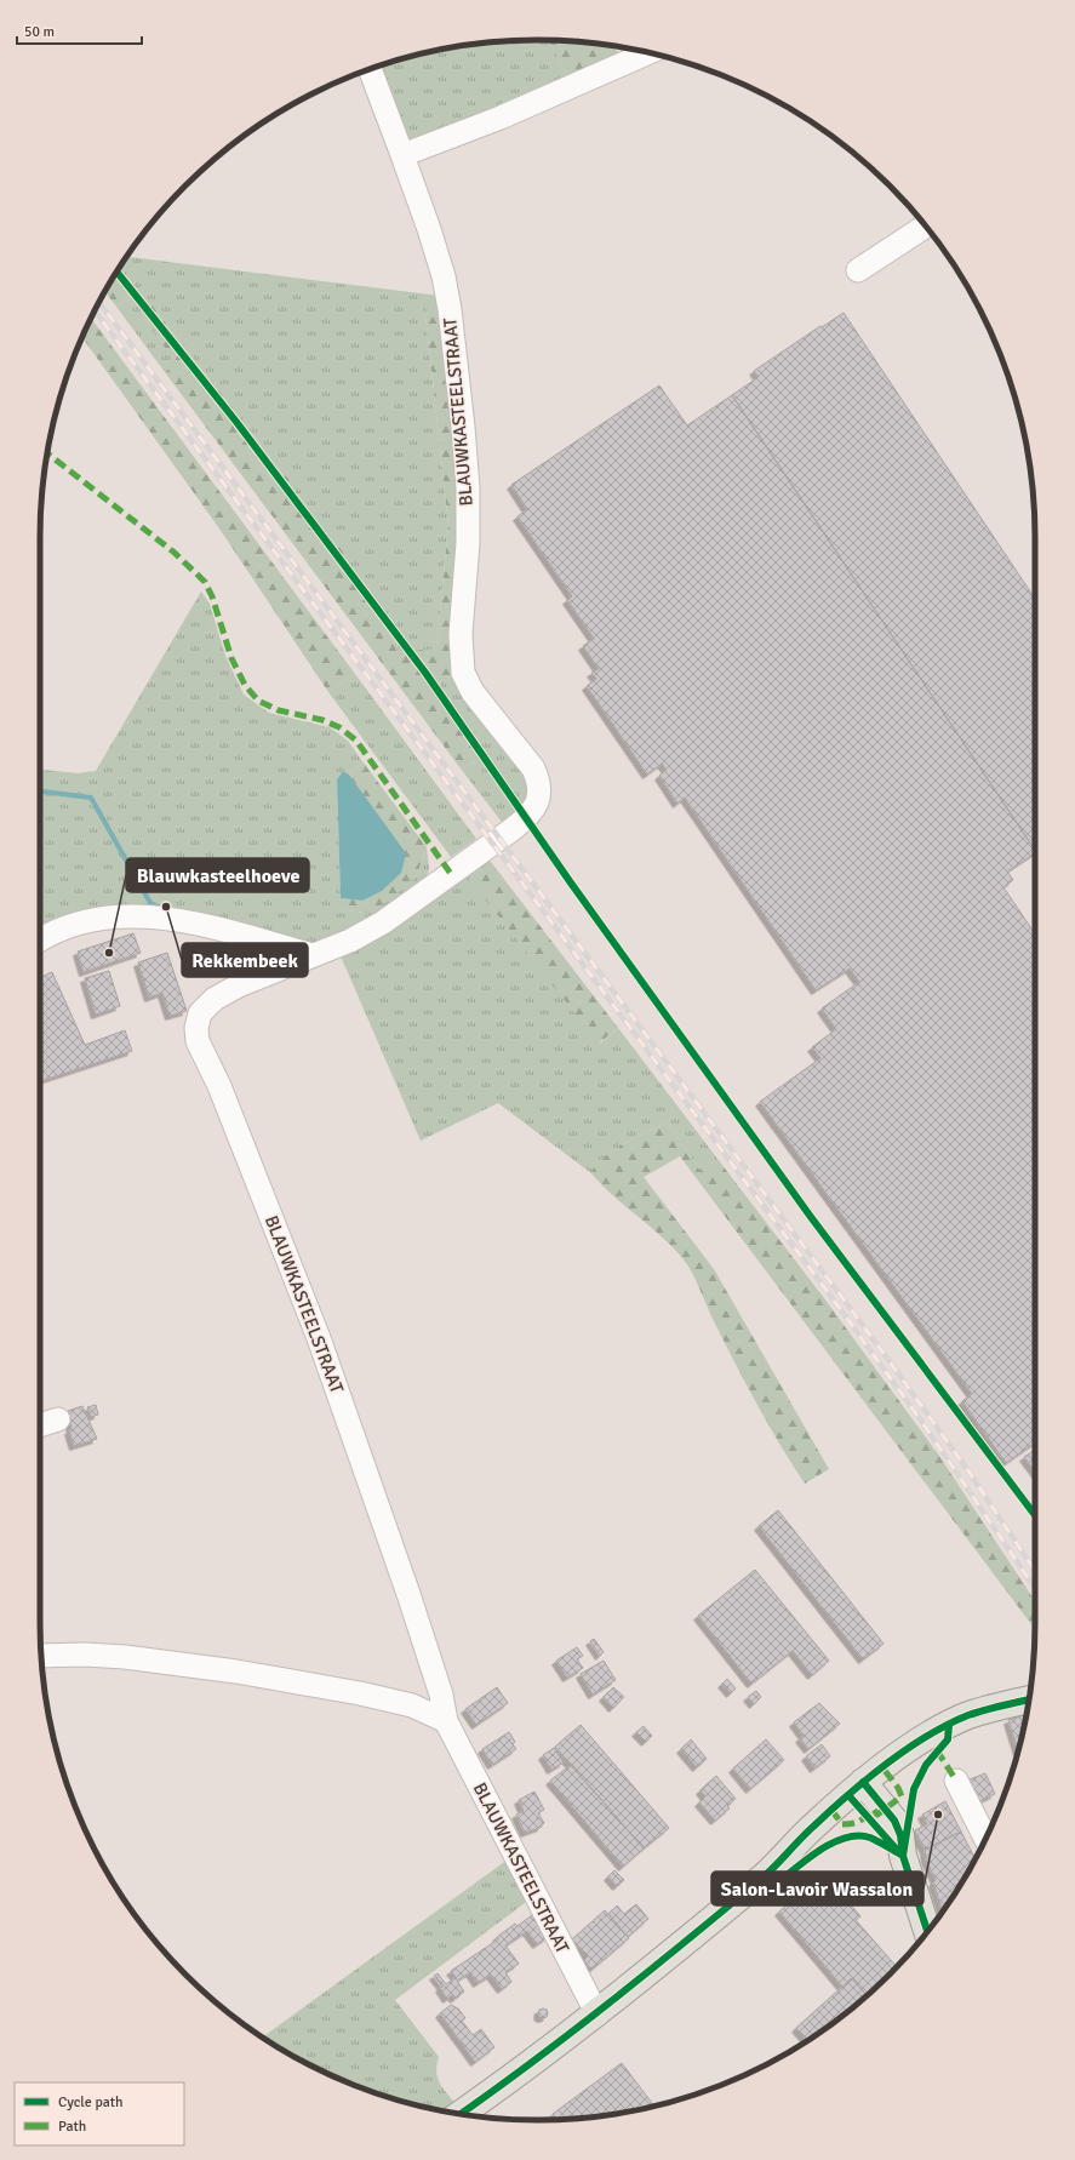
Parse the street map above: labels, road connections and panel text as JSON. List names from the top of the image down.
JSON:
{
  "streets": {
    "street": ["BLAUWKASTEELSTRAAT"]
  },
  "places": ["Rekkembeek", "Blauwkasteelhoeve", "Salon-Lavoir Wassalon"],
  "legend": ["Cycle path", "Path"],
  "scale_bar": "50 m"
}
